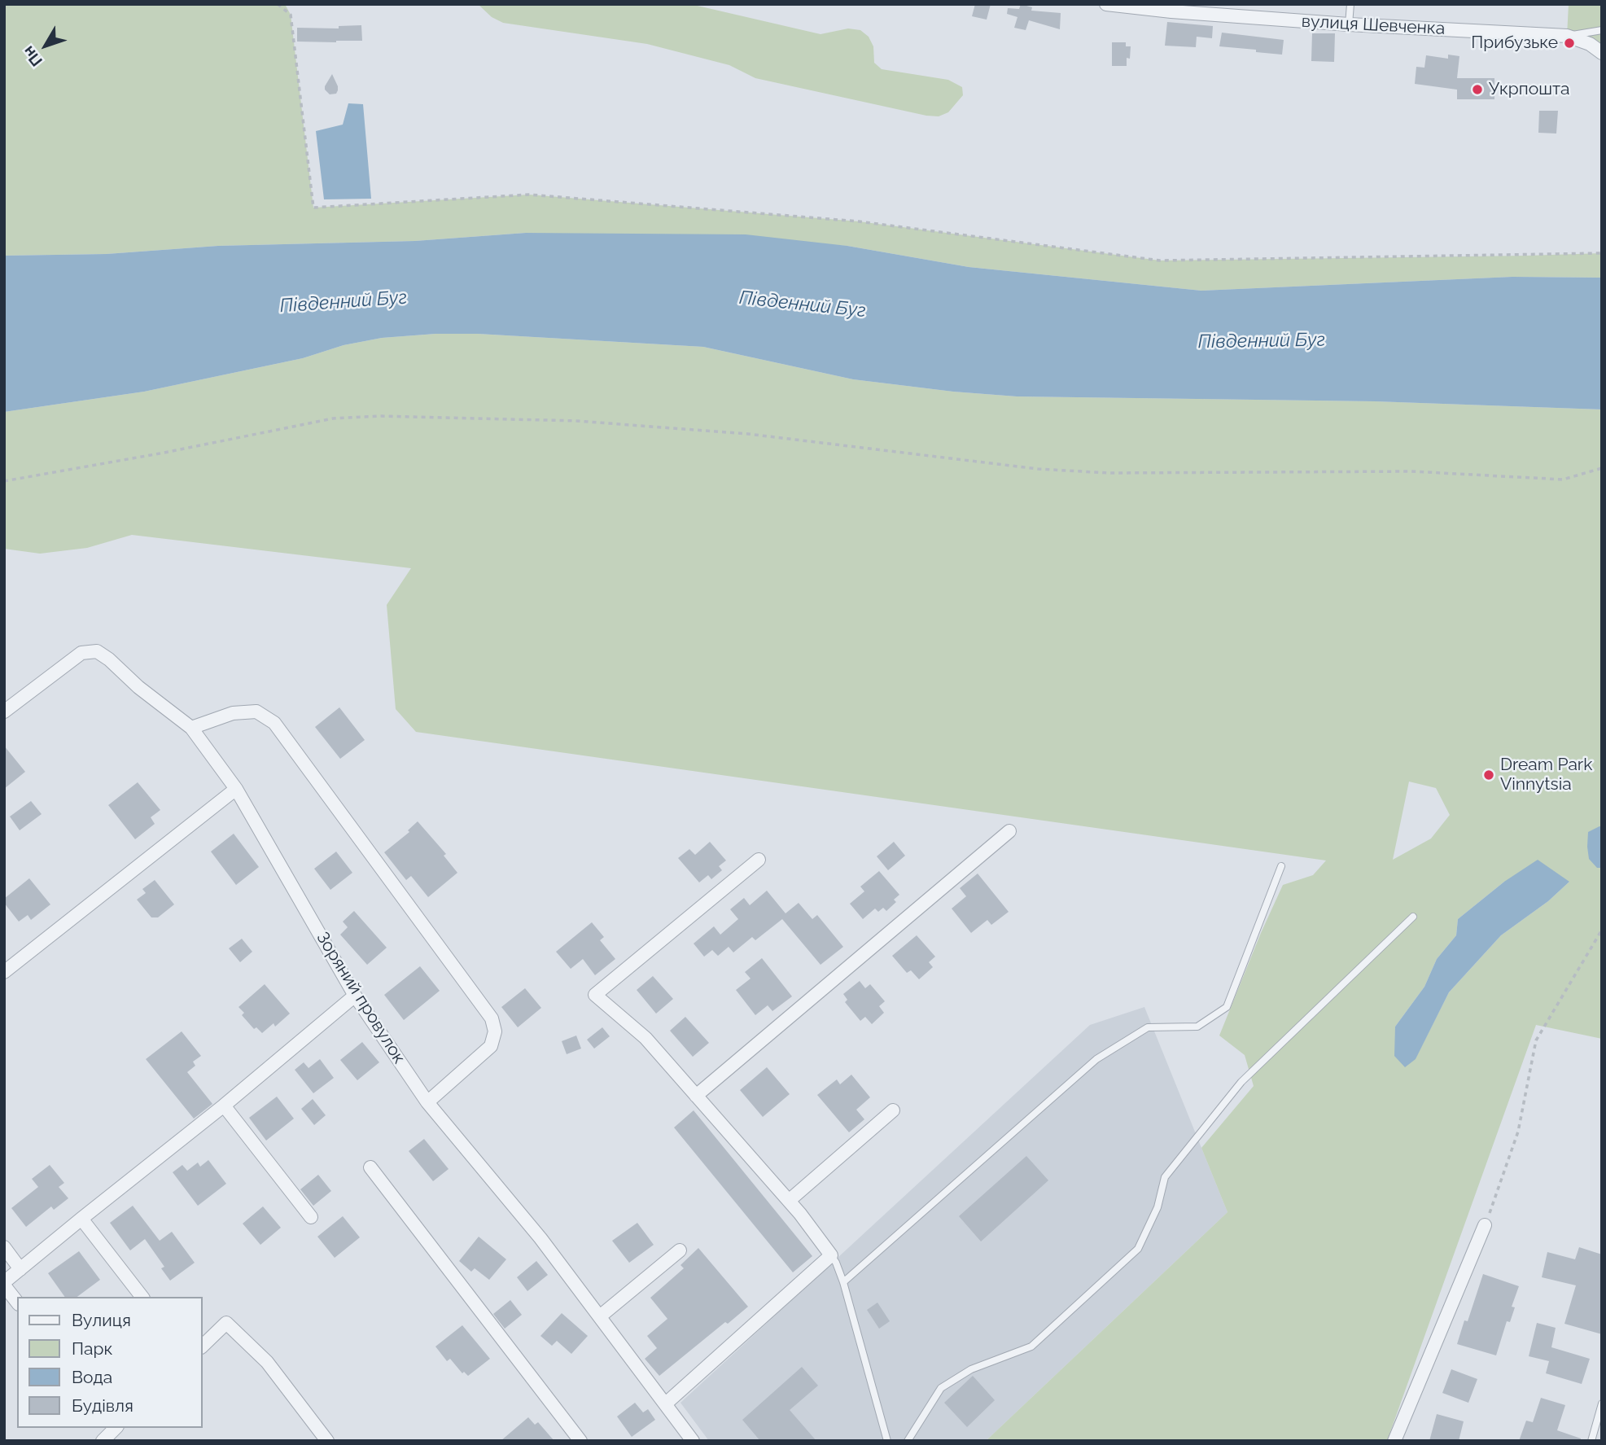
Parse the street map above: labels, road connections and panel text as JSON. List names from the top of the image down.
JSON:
{
  "streets": {
    "street": ["вулиця Шевченка", "Зоряний провулок"]
  },
  "water": ["Південний Буг"],
  "places": ["Прибузьке", "Укрпошта", "Dream Park Vinnytsia"],
  "legend": [
    "Вулиця",
    "Парк",
    "Вода",
    "Будівля"
  ],
  "north": "bottom left"
}
